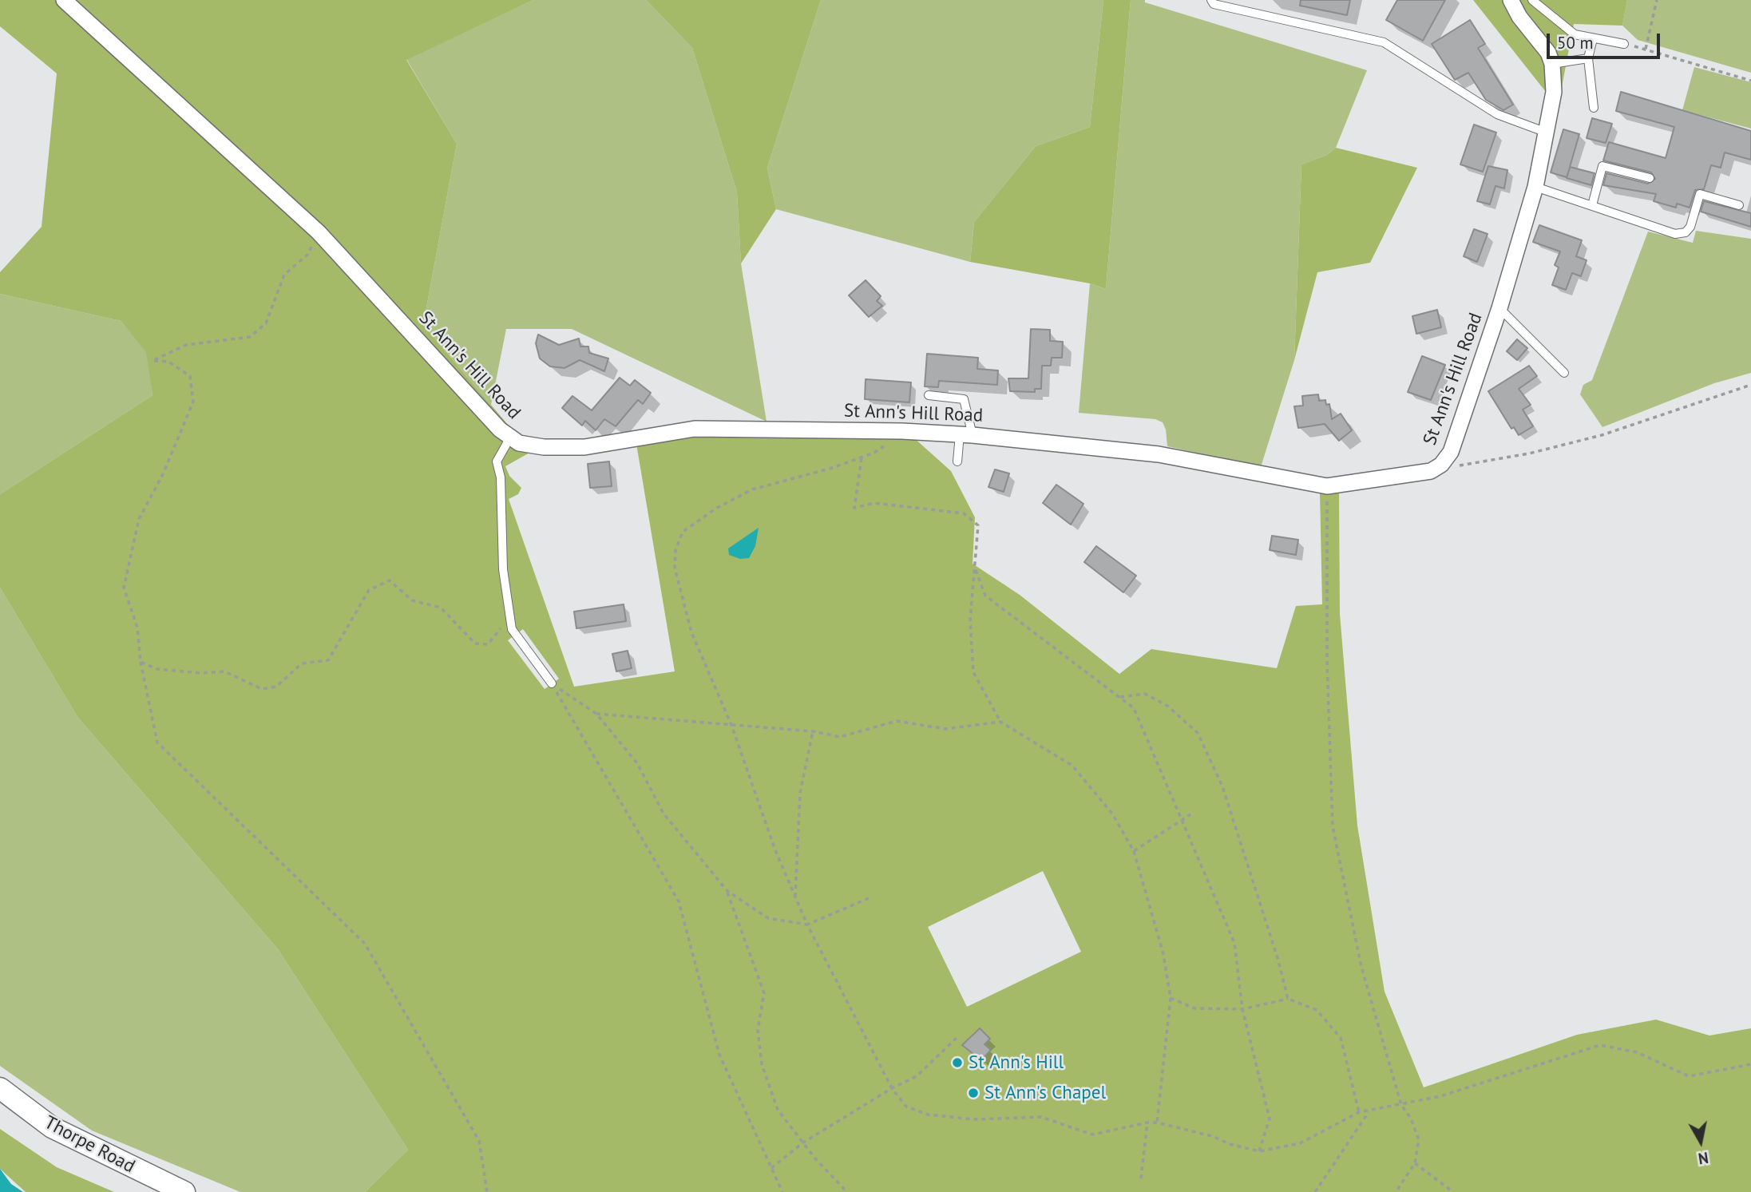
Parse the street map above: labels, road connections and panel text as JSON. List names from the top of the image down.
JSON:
{
  "streets": {
    "main road": ["Thorpe Road"],
    "street": ["St Ann's Hill Road"]
  },
  "places": ["St Ann's Hill", "St Ann's Chapel"],
  "scale_bar": "50 m",
  "north": "bottom"
}
